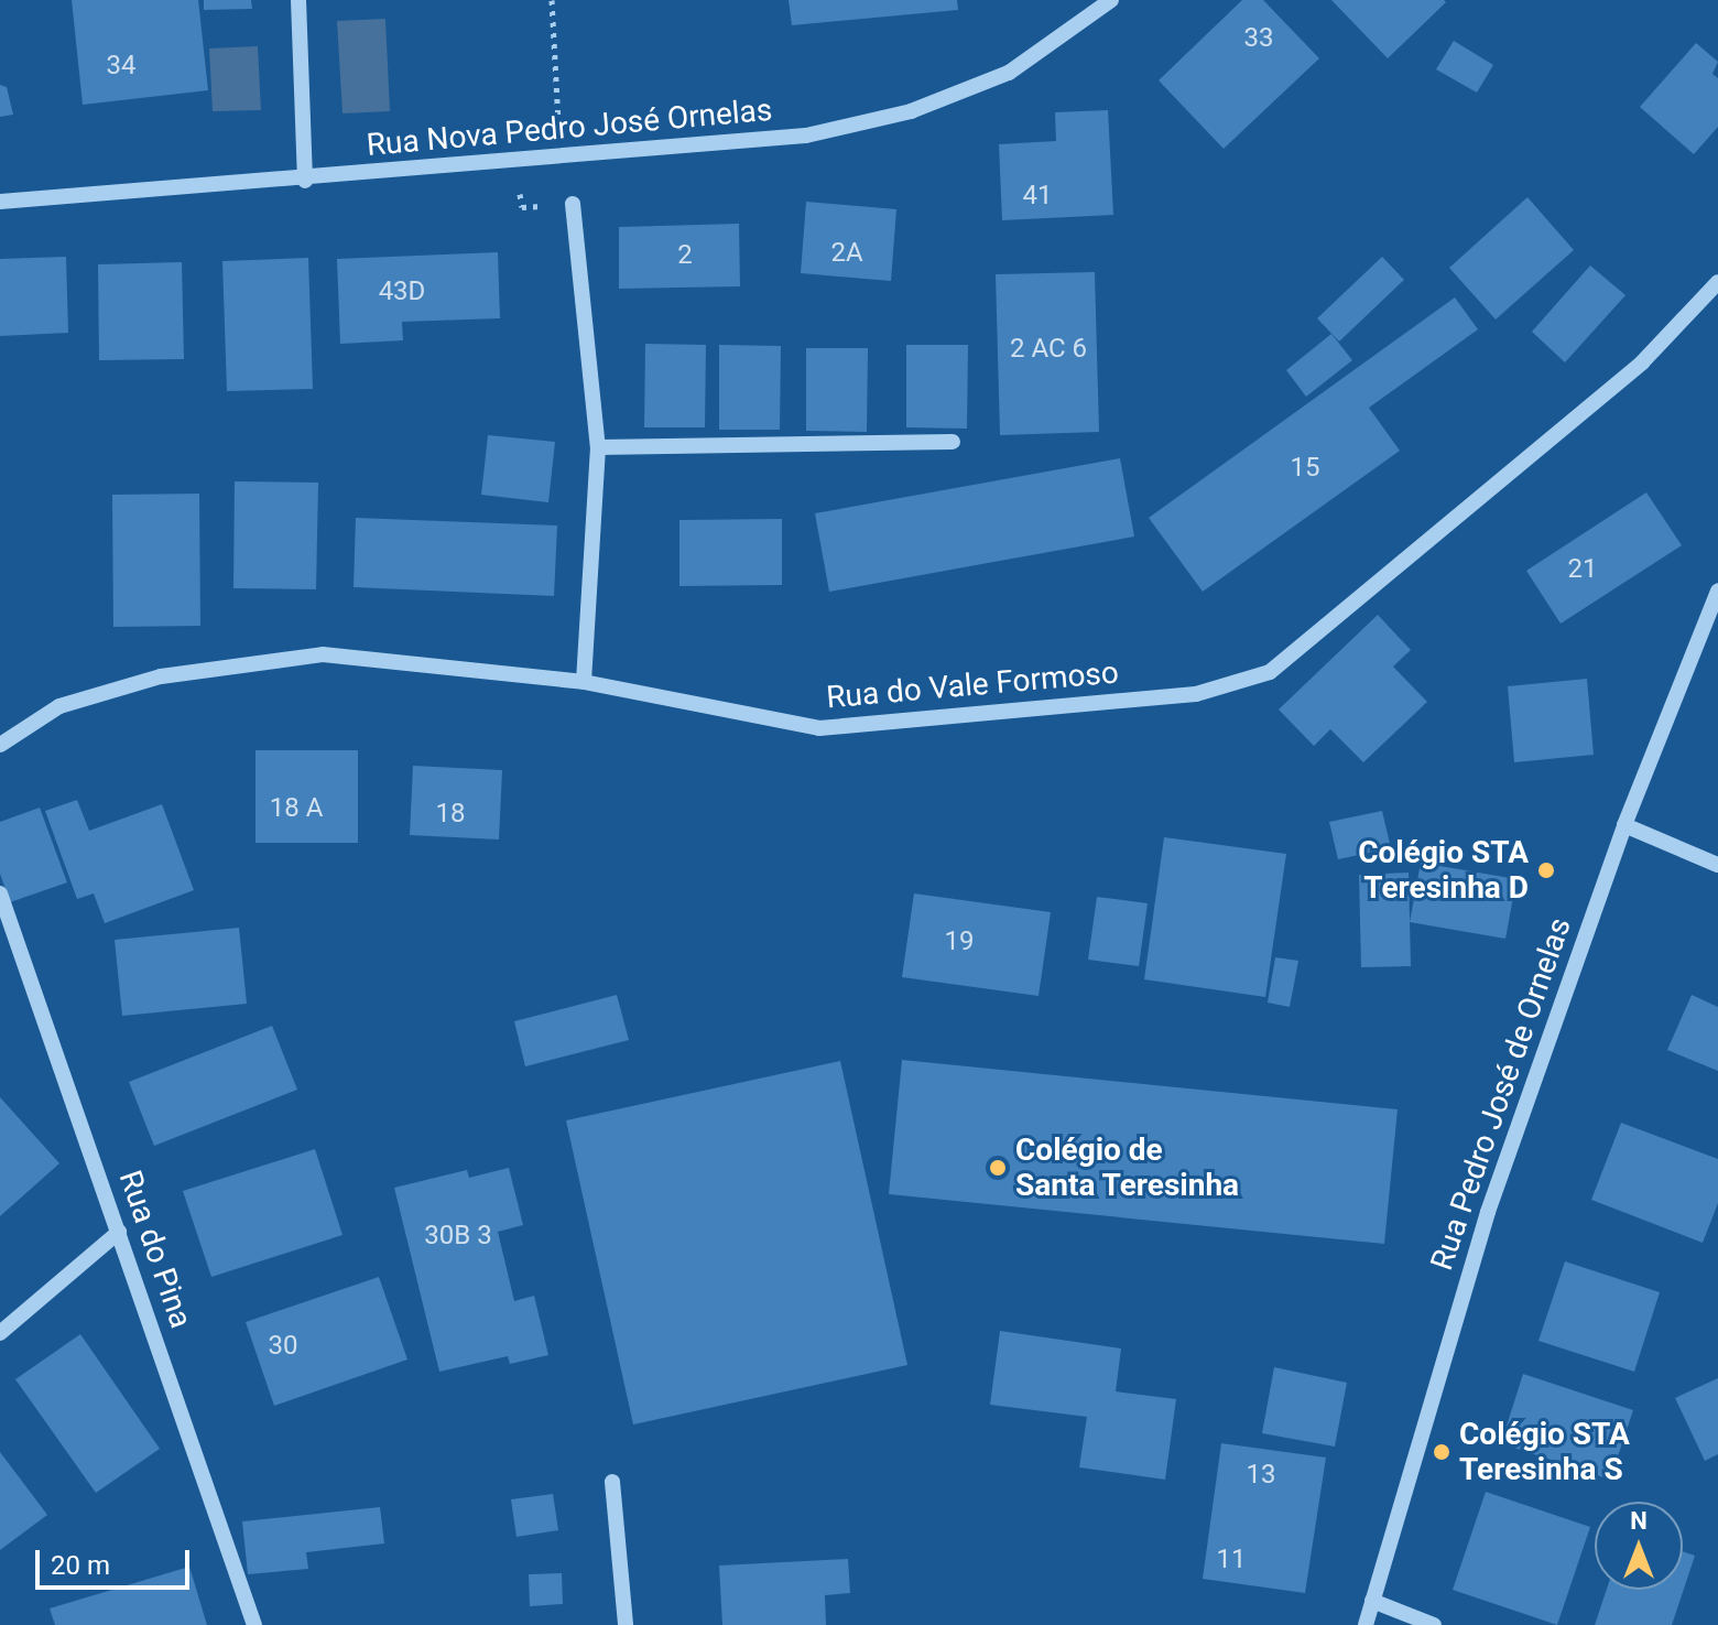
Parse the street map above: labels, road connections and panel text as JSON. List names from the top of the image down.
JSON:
{
  "streets": {
    "street": [
      "Rua Nova Pedro José Ornelas",
      "Rua do Vale Formoso",
      "Rua Pedro José de Ornelas",
      "Rua do Pina"
    ]
  },
  "places": ["Colégio STA Teresinha D", "Colégio de Santa Teresinha", "Colégio STA Teresinha S"],
  "house_numbers": [
    "33",
    "34",
    "41",
    "2A",
    "2",
    "43D",
    "2 AC 6",
    "15",
    "21",
    "18 A",
    "18",
    "19",
    "30B 3",
    "30",
    "13",
    "11"
  ],
  "scale_bar": "20 m",
  "north": "top"
}
